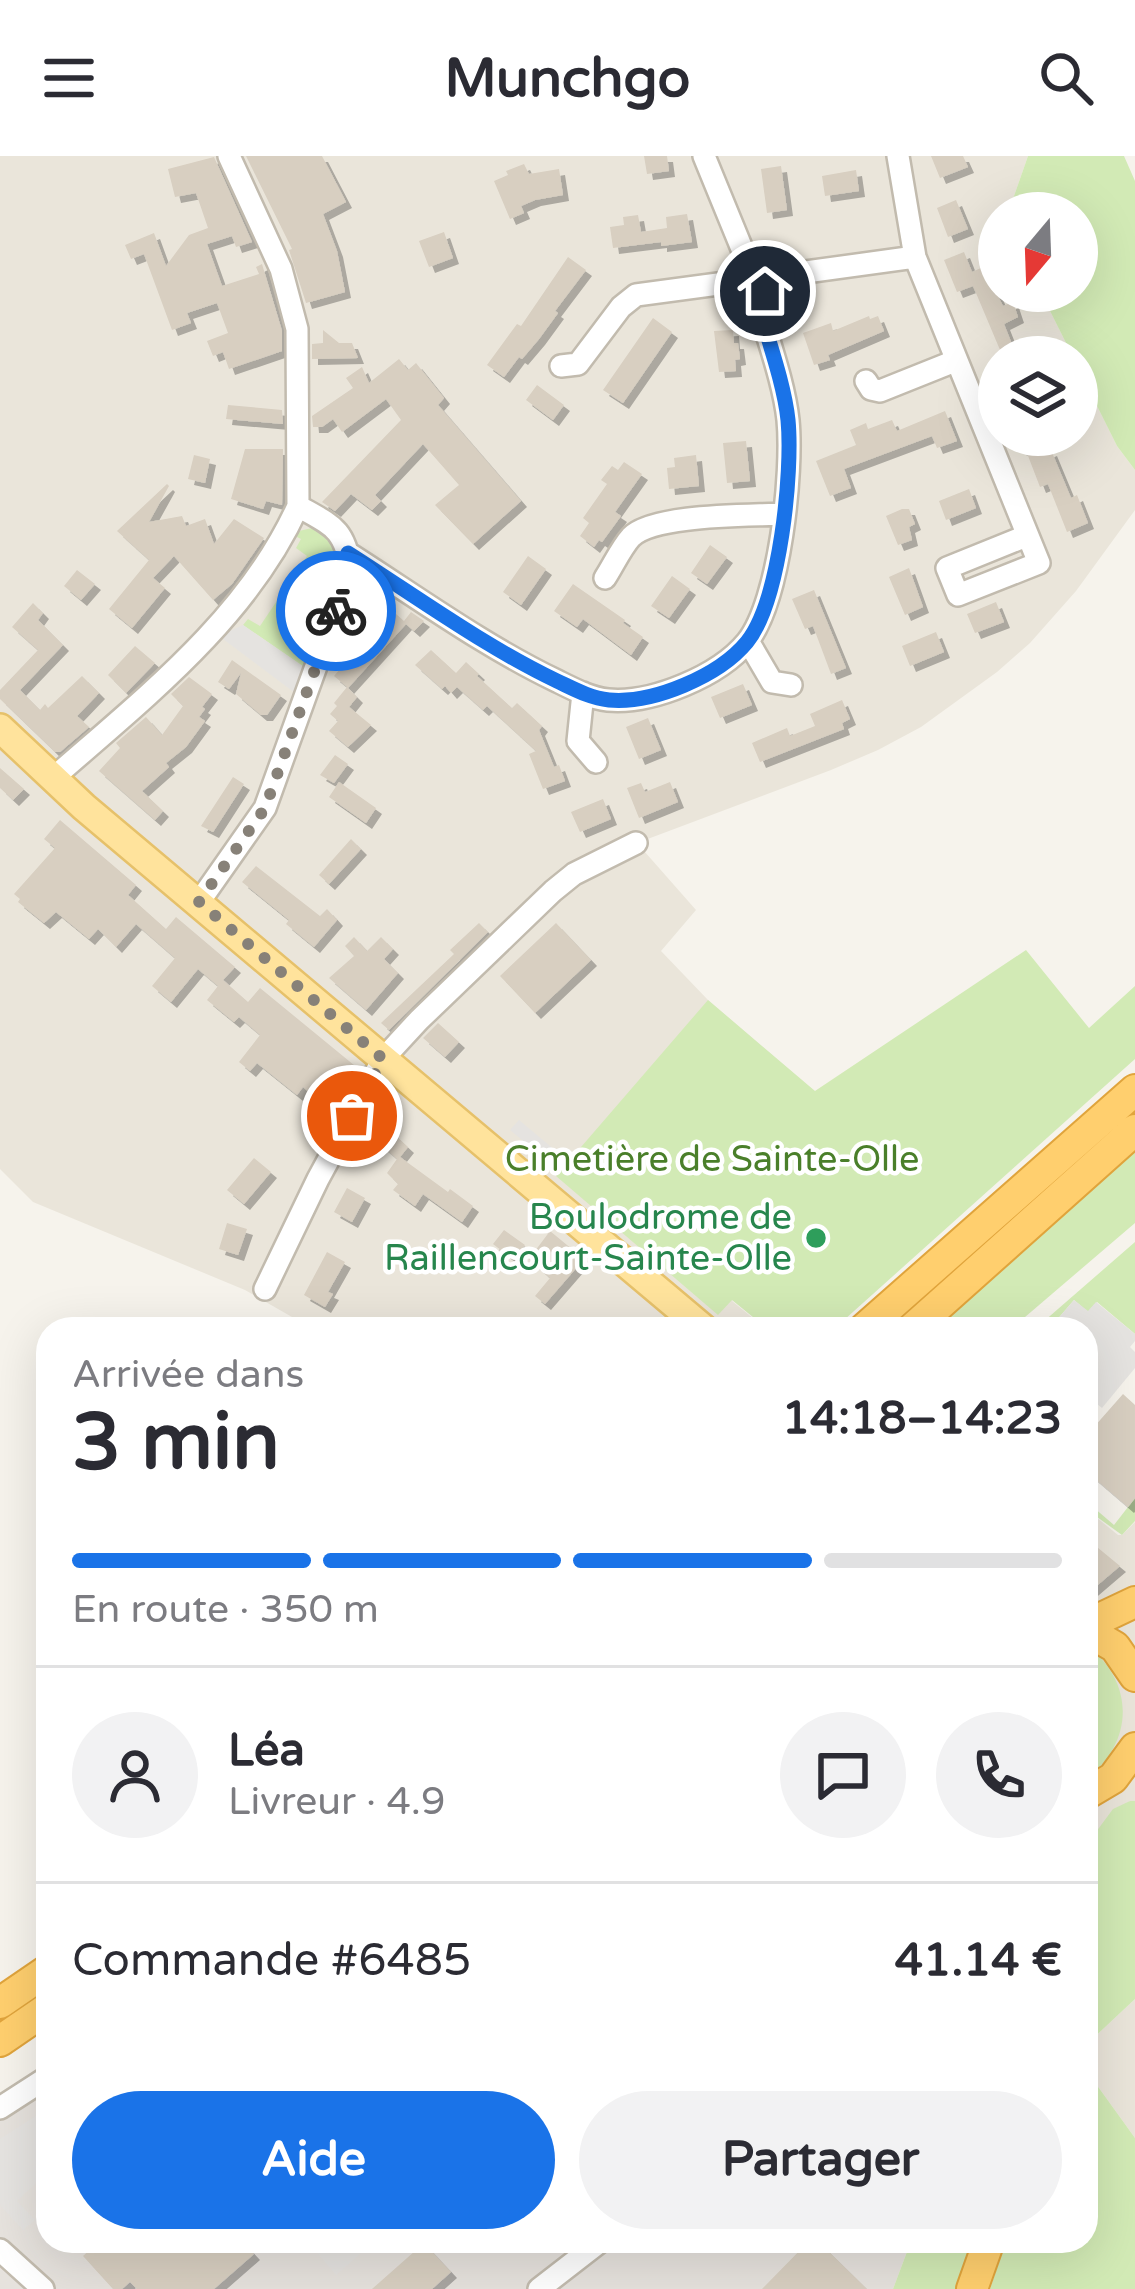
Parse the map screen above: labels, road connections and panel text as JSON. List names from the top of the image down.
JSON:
{
  "parks": ["Cimetière de Sainte-Olle"],
  "places": ["Boulodrome de Raillencourt-Sainte-Olle"],
  "north": "bottom",
  "page": {
    "header": "Munchgo",
    "heading": ["3 min", "Arrivée dans", "14:18–14:23"],
    "panel": [
      "Léa",
      "Livreur · 4.9",
      "Commande #6485",
      "41.14 €"
    ],
    "bar": "En route · 350 m",
    "buttons": ["Aide", "Partager"]
  }
}
